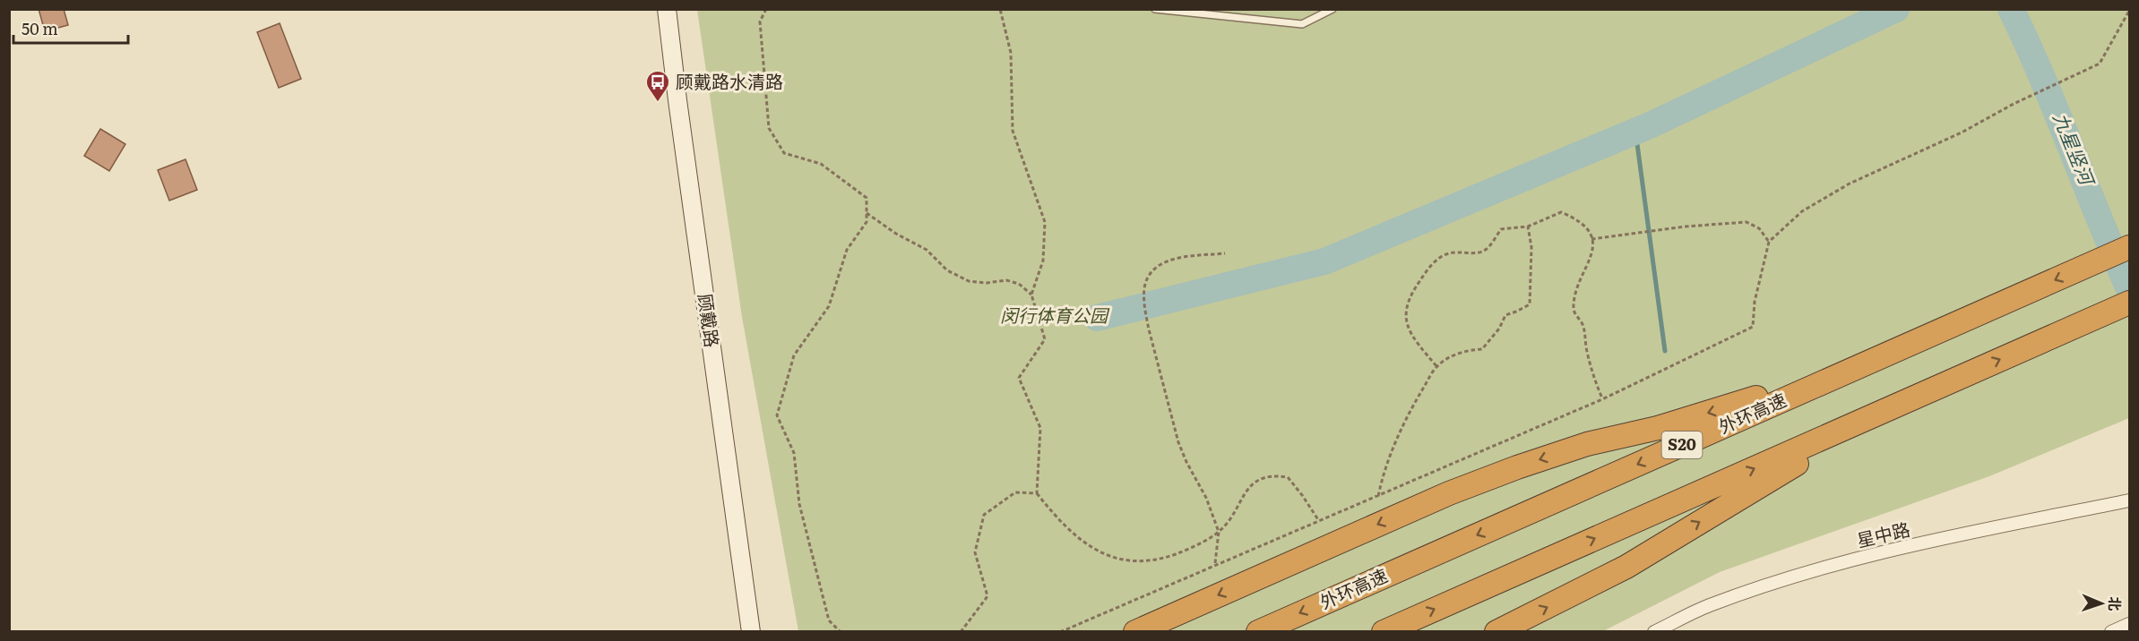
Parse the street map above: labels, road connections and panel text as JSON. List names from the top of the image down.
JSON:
{
  "streets": {
    "highway": ["外环高速", "S20"],
    "main road": ["顾戴路"],
    "street": ["星中路"]
  },
  "water": ["九星竖河"],
  "parks": ["闵行体育公园"],
  "places": {
    "bus stop": ["顾戴路水清路"]
  },
  "scale_bar": "50 m",
  "north": "right"
}
